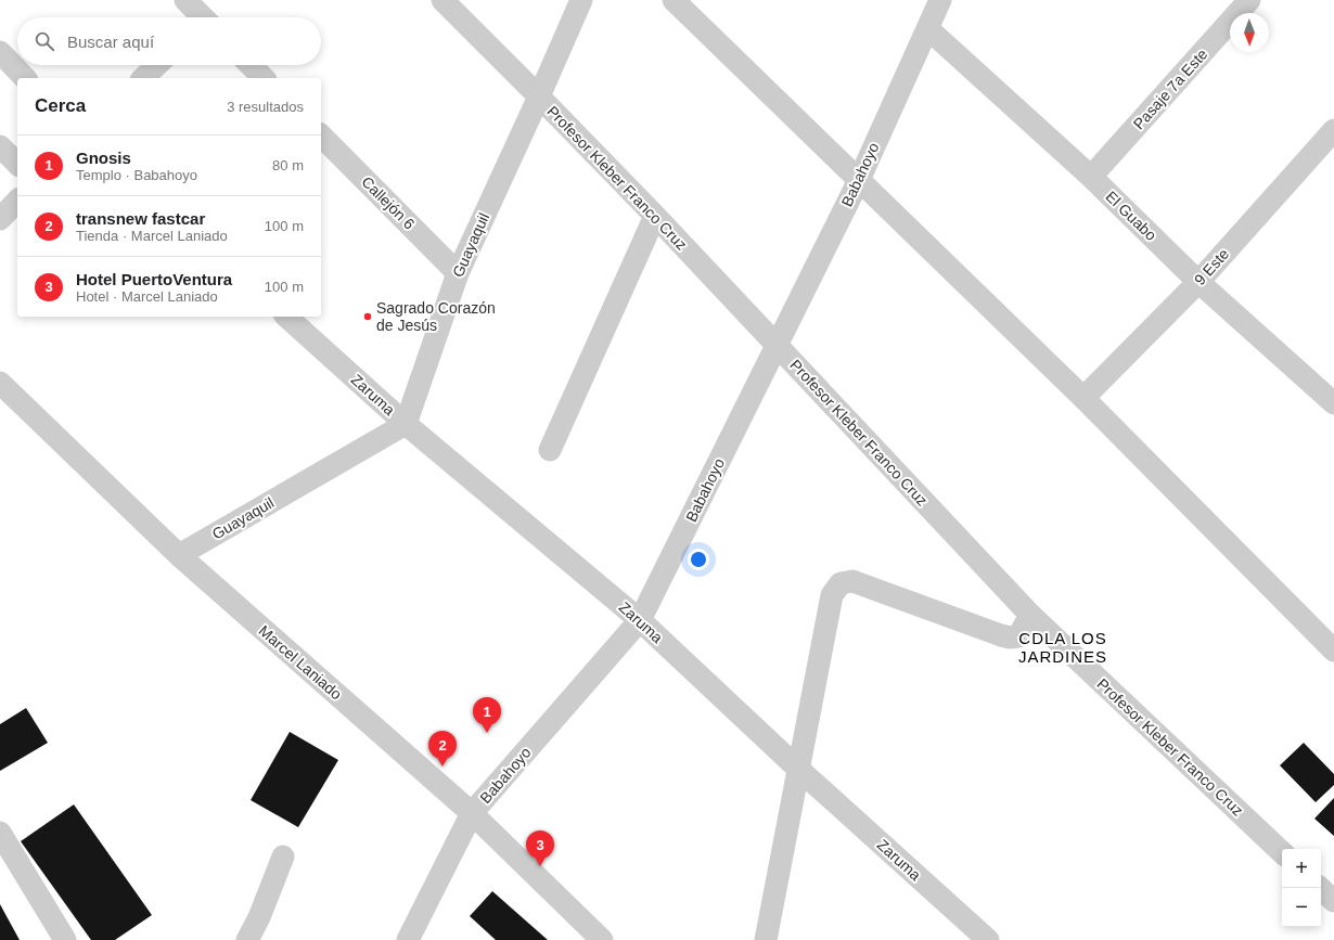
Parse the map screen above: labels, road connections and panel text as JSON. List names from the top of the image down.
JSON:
{
  "streets": {
    "street": [
      "Pasaje 7a Este",
      "Babahoyo",
      "Profesor Kleber Franco Cruz",
      "Callejón 6",
      "El Guabo",
      "Guayaquil",
      "9 Este",
      "Zaruma",
      "Marcel Laniado"
    ]
  },
  "crossings": [
    ["Pasaje 7a Este", "El Guabo"],
    ["Babahoyo", "Profesor Kleber Franco Cruz"],
    ["Babahoyo", "El Guabo"],
    ["Babahoyo", "Zaruma"],
    ["Babahoyo", "Marcel Laniado"],
    ["Profesor Kleber Franco Cruz", "Guayaquil"],
    ["Callejón 6", "Guayaquil"],
    ["El Guabo", "9 Este"],
    ["Guayaquil", "Zaruma"],
    ["Guayaquil", "Marcel Laniado"]
  ],
  "districts": ["CDLA LOS JARDINES"],
  "places": ["Sagrado Corazón de Jesús"],
  "north": "bottom",
  "page": {
    "search": "Buscar aquí",
    "heading": ["Cerca", "3 resultados"],
    "list": [
      {
        "mark": "1",
        "name": "Gnosis",
        "note": "Templo · Babahoyo",
        "value": "80 m"
      },
      {
        "mark": "2",
        "name": "transnew fastcar",
        "note": "Tienda · Marcel Laniado",
        "value": "100 m"
      },
      {
        "mark": "3",
        "name": "Hotel PuertoVentura",
        "note": "Hotel · Marcel Laniado",
        "value": "100 m"
      }
    ],
    "pins": ["1", "2", "3"],
    "map_buttons": ["+", "−"]
  }
}
